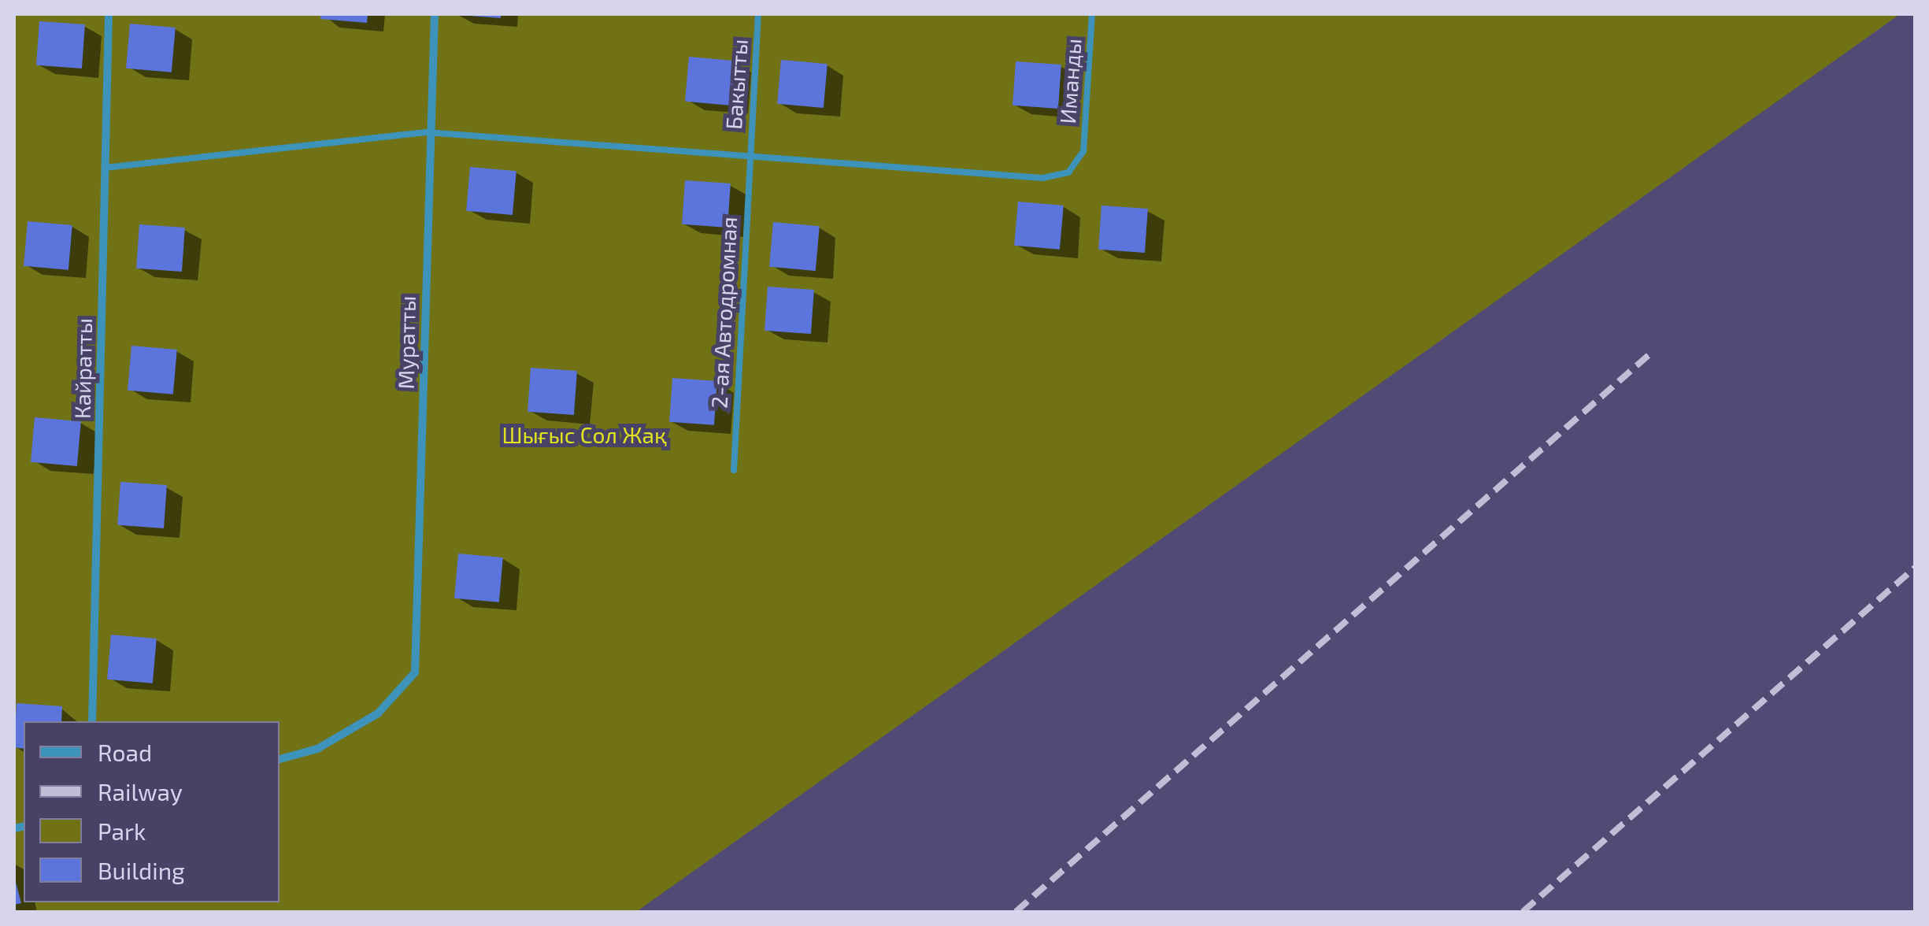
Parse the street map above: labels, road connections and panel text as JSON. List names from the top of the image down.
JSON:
{
  "streets": {
    "street": ["Муратты", "Кайратты"],
    "lane": ["Иманды", "Бакытты", "2-ая Автодромная"]
  },
  "crossings": [
    ["Иманды", "Бакытты"],
    ["Иманды", "2-ая Автодромная"],
    ["Бакытты", "2-ая Автодромная"]
  ],
  "parks": ["Шығыс Сол Жақ"],
  "legend": [
    "Road",
    "Railway",
    "Park",
    "Building"
  ]
}
